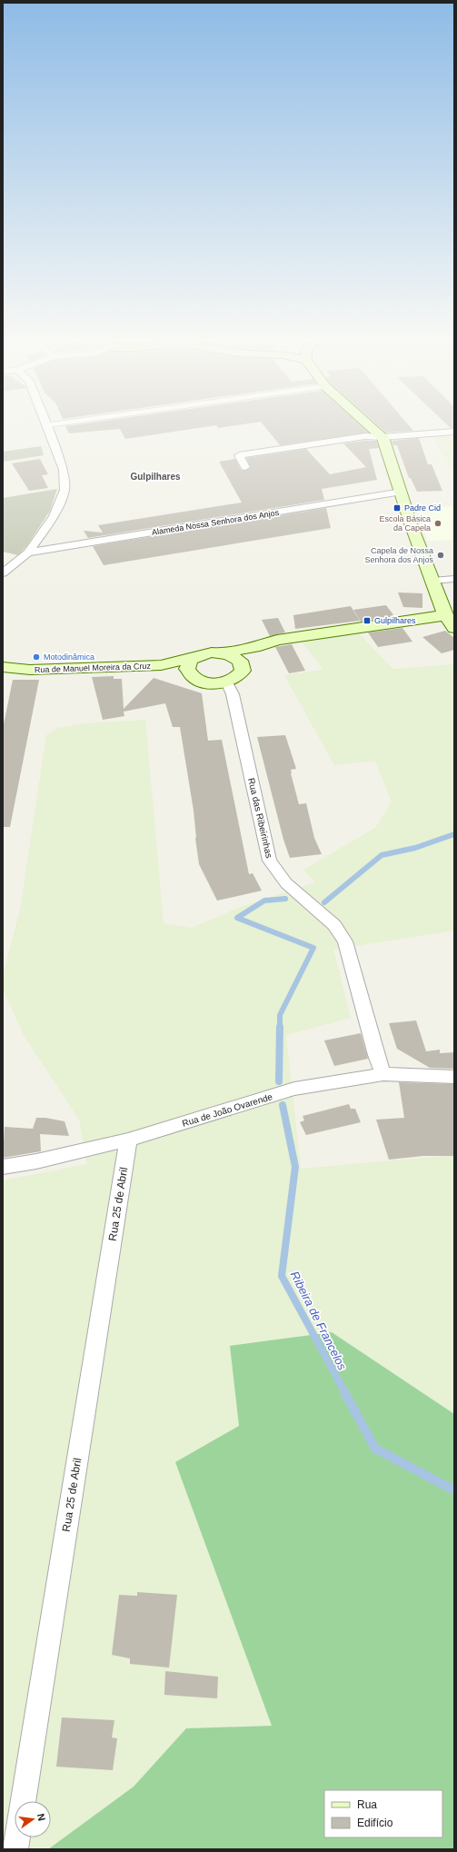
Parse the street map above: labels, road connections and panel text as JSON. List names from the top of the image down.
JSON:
{
  "streets": {
    "street": [
      "Alameda Nossa Senhora dos Anjos",
      "Rua de Manuel Moreira da Cruz",
      "Rua das Ribeirinhas",
      "Rua de João Ovarende",
      "Rua 25 de Abril"
    ]
  },
  "crossings": [
    ["Rua de Manuel Moreira da Cruz", "Rua das Ribeirinhas"],
    ["Rua das Ribeirinhas", "Rua de João Ovarende"],
    ["Rua de João Ovarende", "Rua 25 de Abril"]
  ],
  "districts": ["Gulpilhares"],
  "water": ["Ribeira de Francelos"],
  "places": {
    "transit": ["Padre Cid", "Gulpilhares"],
    "other": ["Escola Básica da Capela", "Capela de Nossa Senhora dos Anjos", "Motodinâmica"]
  },
  "legend": ["Rua", "Edifício"],
  "north": "right"
}
